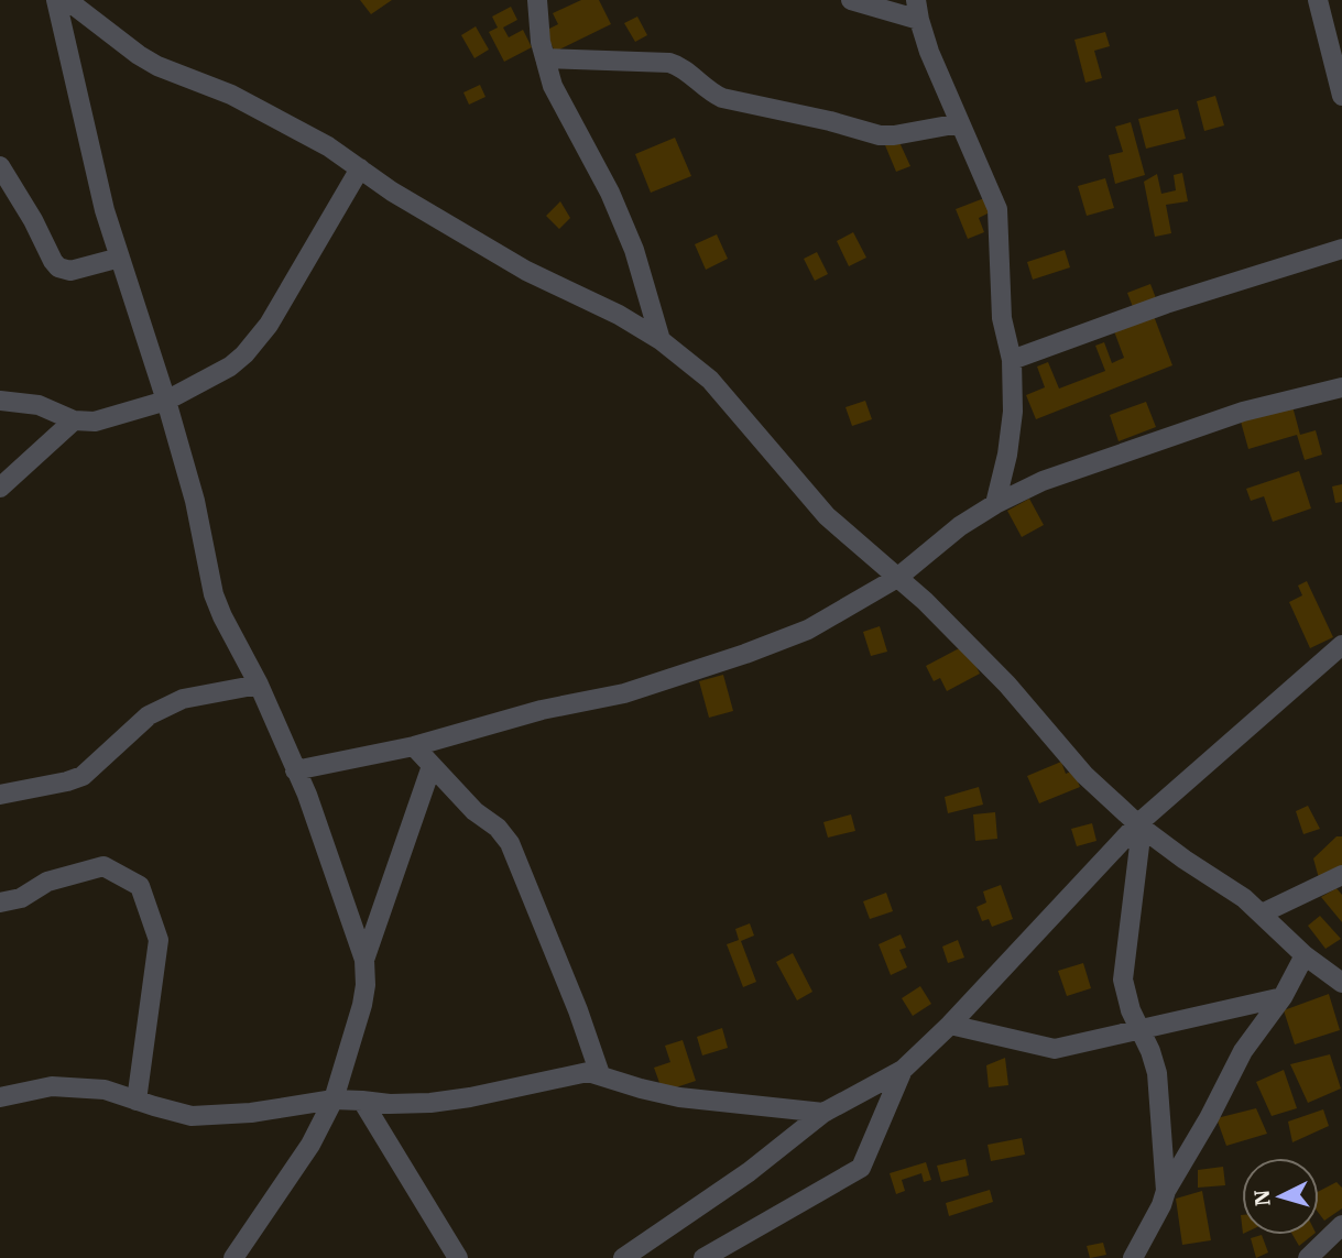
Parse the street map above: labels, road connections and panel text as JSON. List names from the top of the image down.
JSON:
{
  "north": "left"
}
